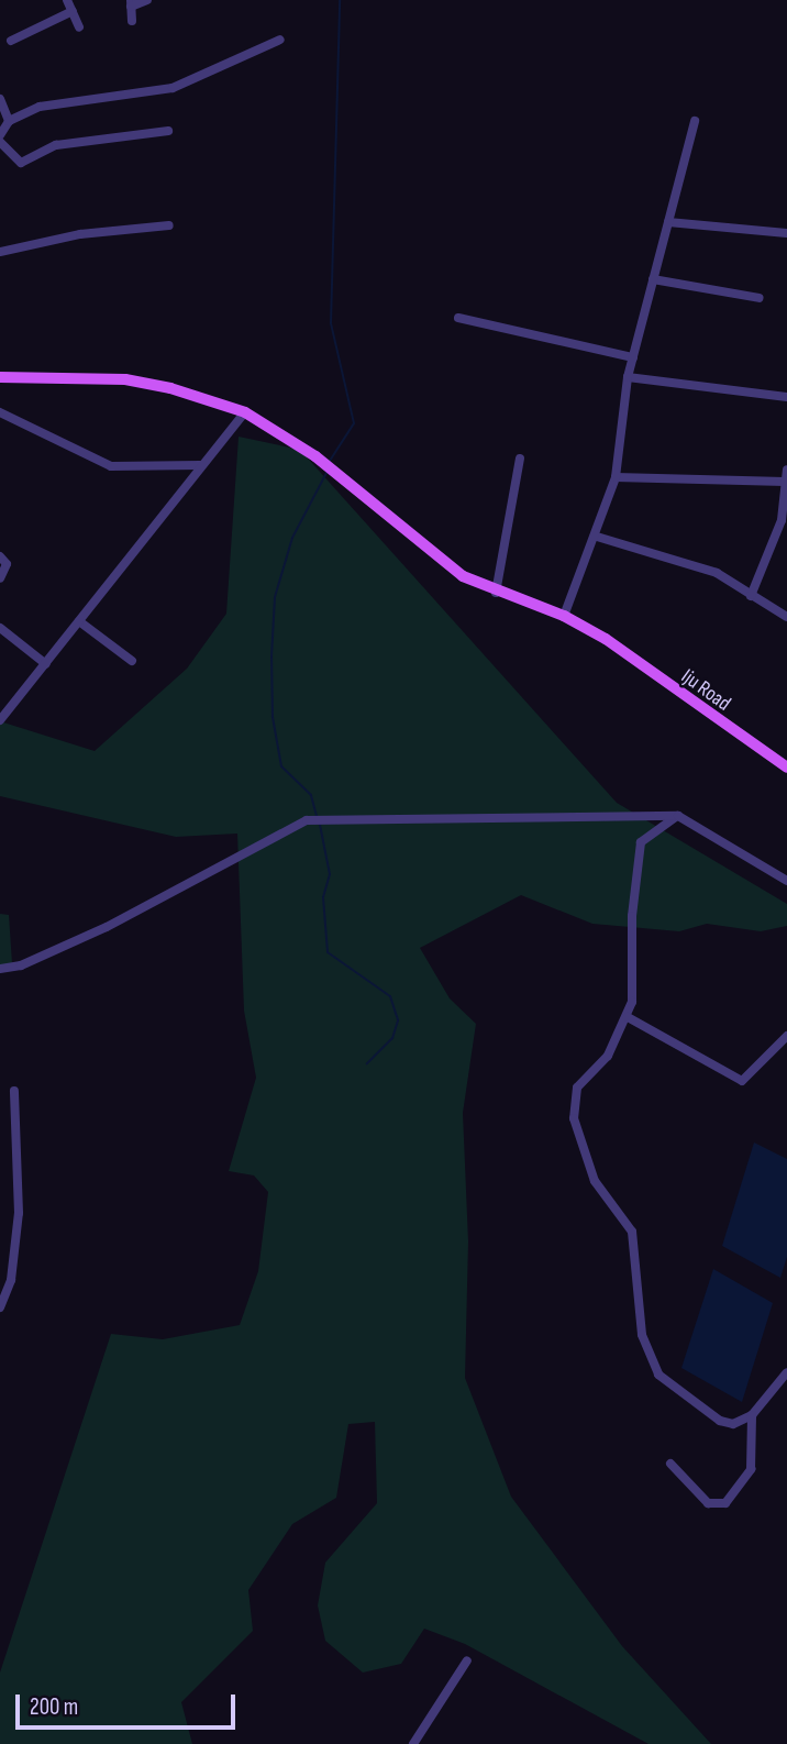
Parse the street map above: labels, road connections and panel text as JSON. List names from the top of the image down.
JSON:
{
  "streets": {
    "main road": ["Iju Road"]
  },
  "scale_bar": "200 m"
}
